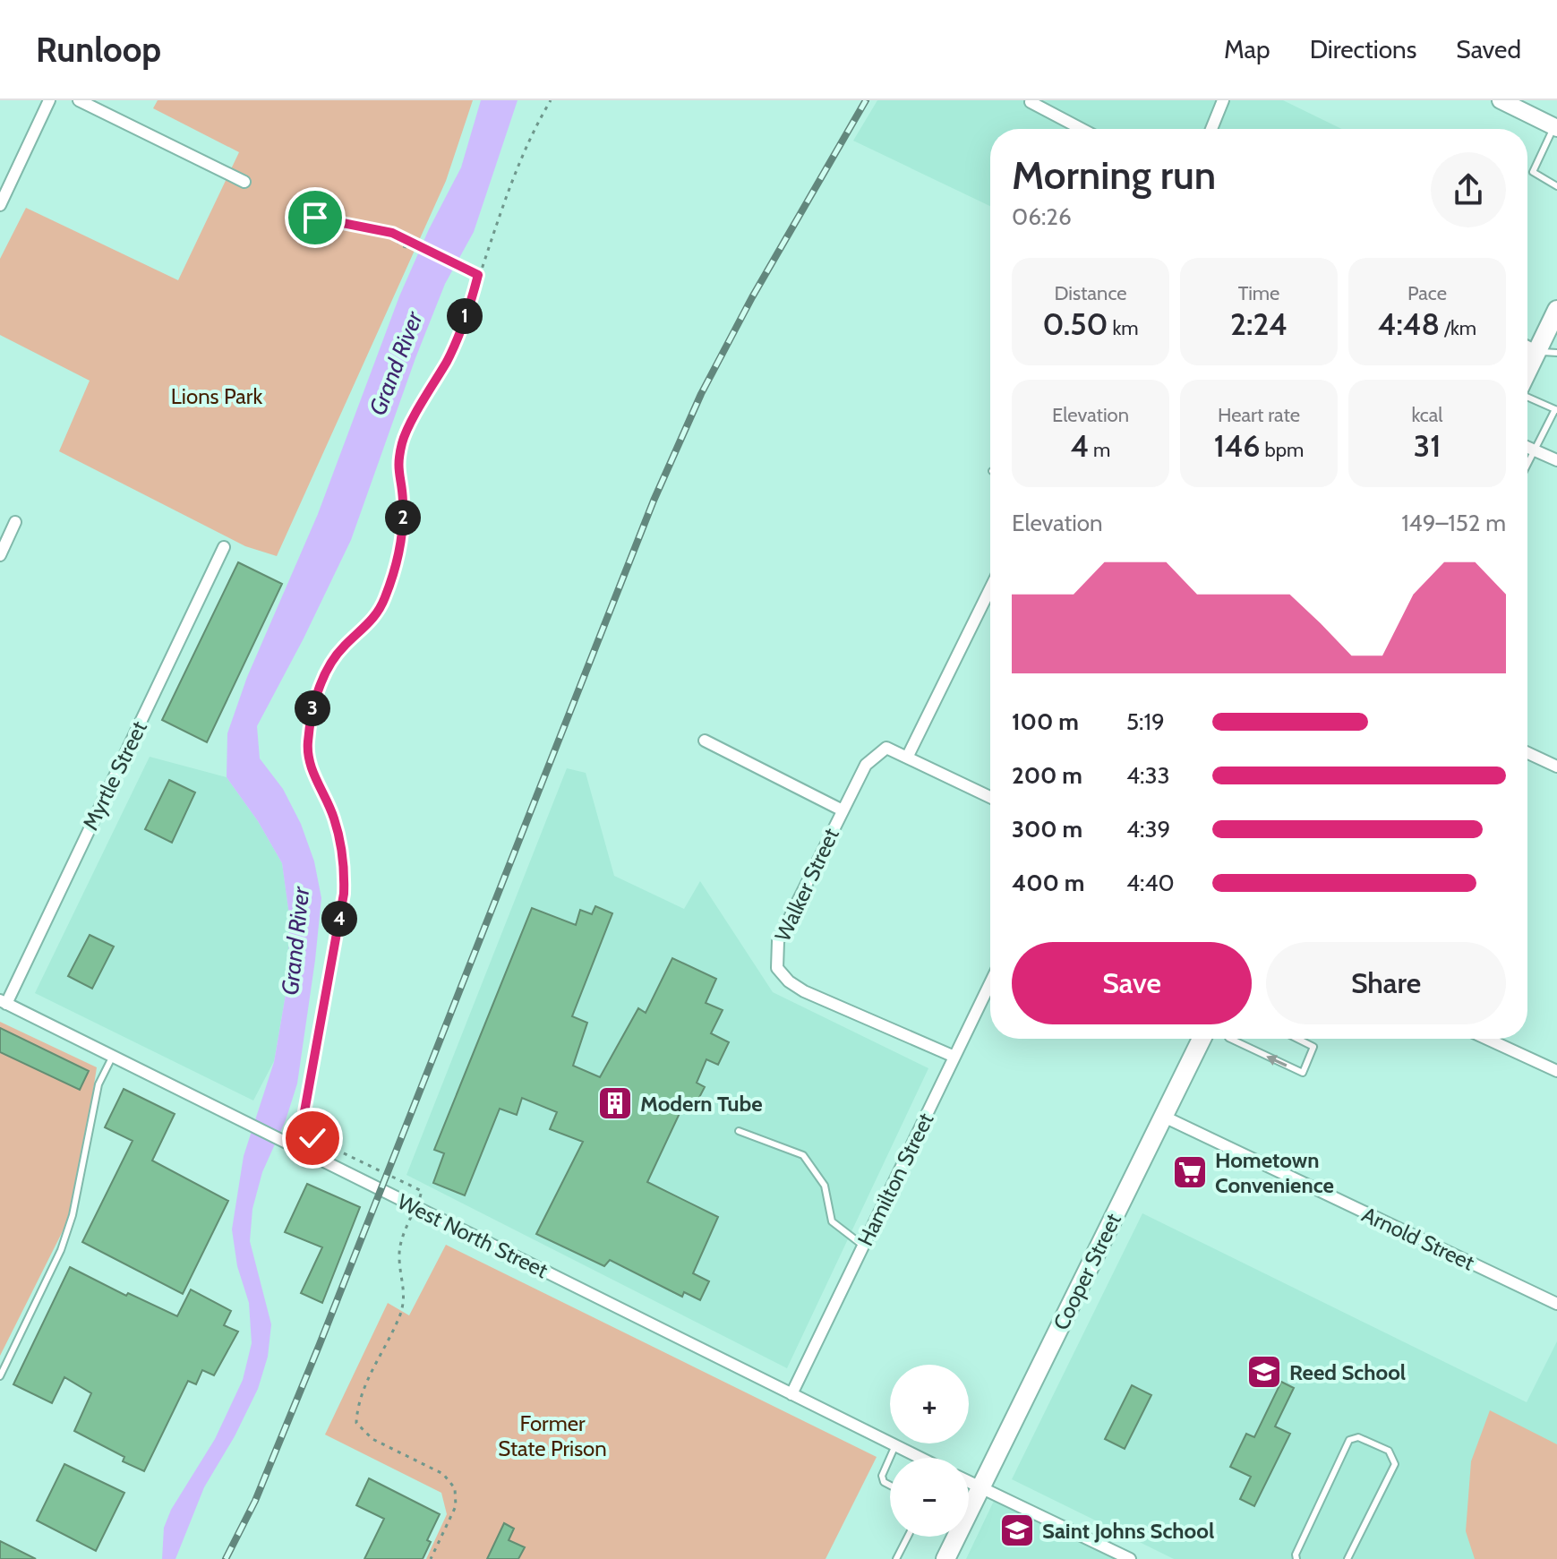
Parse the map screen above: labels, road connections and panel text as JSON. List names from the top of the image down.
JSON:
{
  "streets": {
    "main road": ["Cooper Street"],
    "street": [
      "Myrtle Street",
      "Walker Street",
      "Hamilton Street",
      "West North Street",
      "Arnold Street"
    ]
  },
  "crossings": [
    ["Myrtle Street", "West North Street"],
    ["Walker Street", "Hamilton Street"],
    ["Hamilton Street", "West North Street"],
    ["Arnold Street", "Cooper Street"]
  ],
  "water": ["Grand River"],
  "parks": ["Lions Park", "Former State Prison"],
  "places": {
    "building": ["Modern Tube"],
    "supermarket": ["Hometown Convenience"],
    "school or university": ["Reed School", "Saint Johns School"]
  },
  "page": {
    "header": "Runloop",
    "nav": ["Map", "Directions", "Saved"],
    "heading": ["Morning run", "06:26"],
    "stats": [
      ["Distance", "0.50 km"],
      ["Time", "2:24"],
      ["Pace", "4:48 /km"],
      ["Elevation", "4 m"],
      ["Heart rate", "146 bpm"],
      ["kcal", "31"]
    ],
    "pins": [
      "1",
      "2",
      "3",
      "4"
    ],
    "chart": ["Elevation", "149–152 m"],
    "list": [
      {
        "name": "100 m",
        "note": "5:19"
      },
      {
        "name": "200 m",
        "note": "4:33"
      },
      {
        "name": "300 m",
        "note": "4:39"
      },
      {
        "name": "400 m",
        "note": "4:40"
      }
    ],
    "buttons": ["Save", "Share"],
    "map_buttons": ["+", "−"]
  }
}
